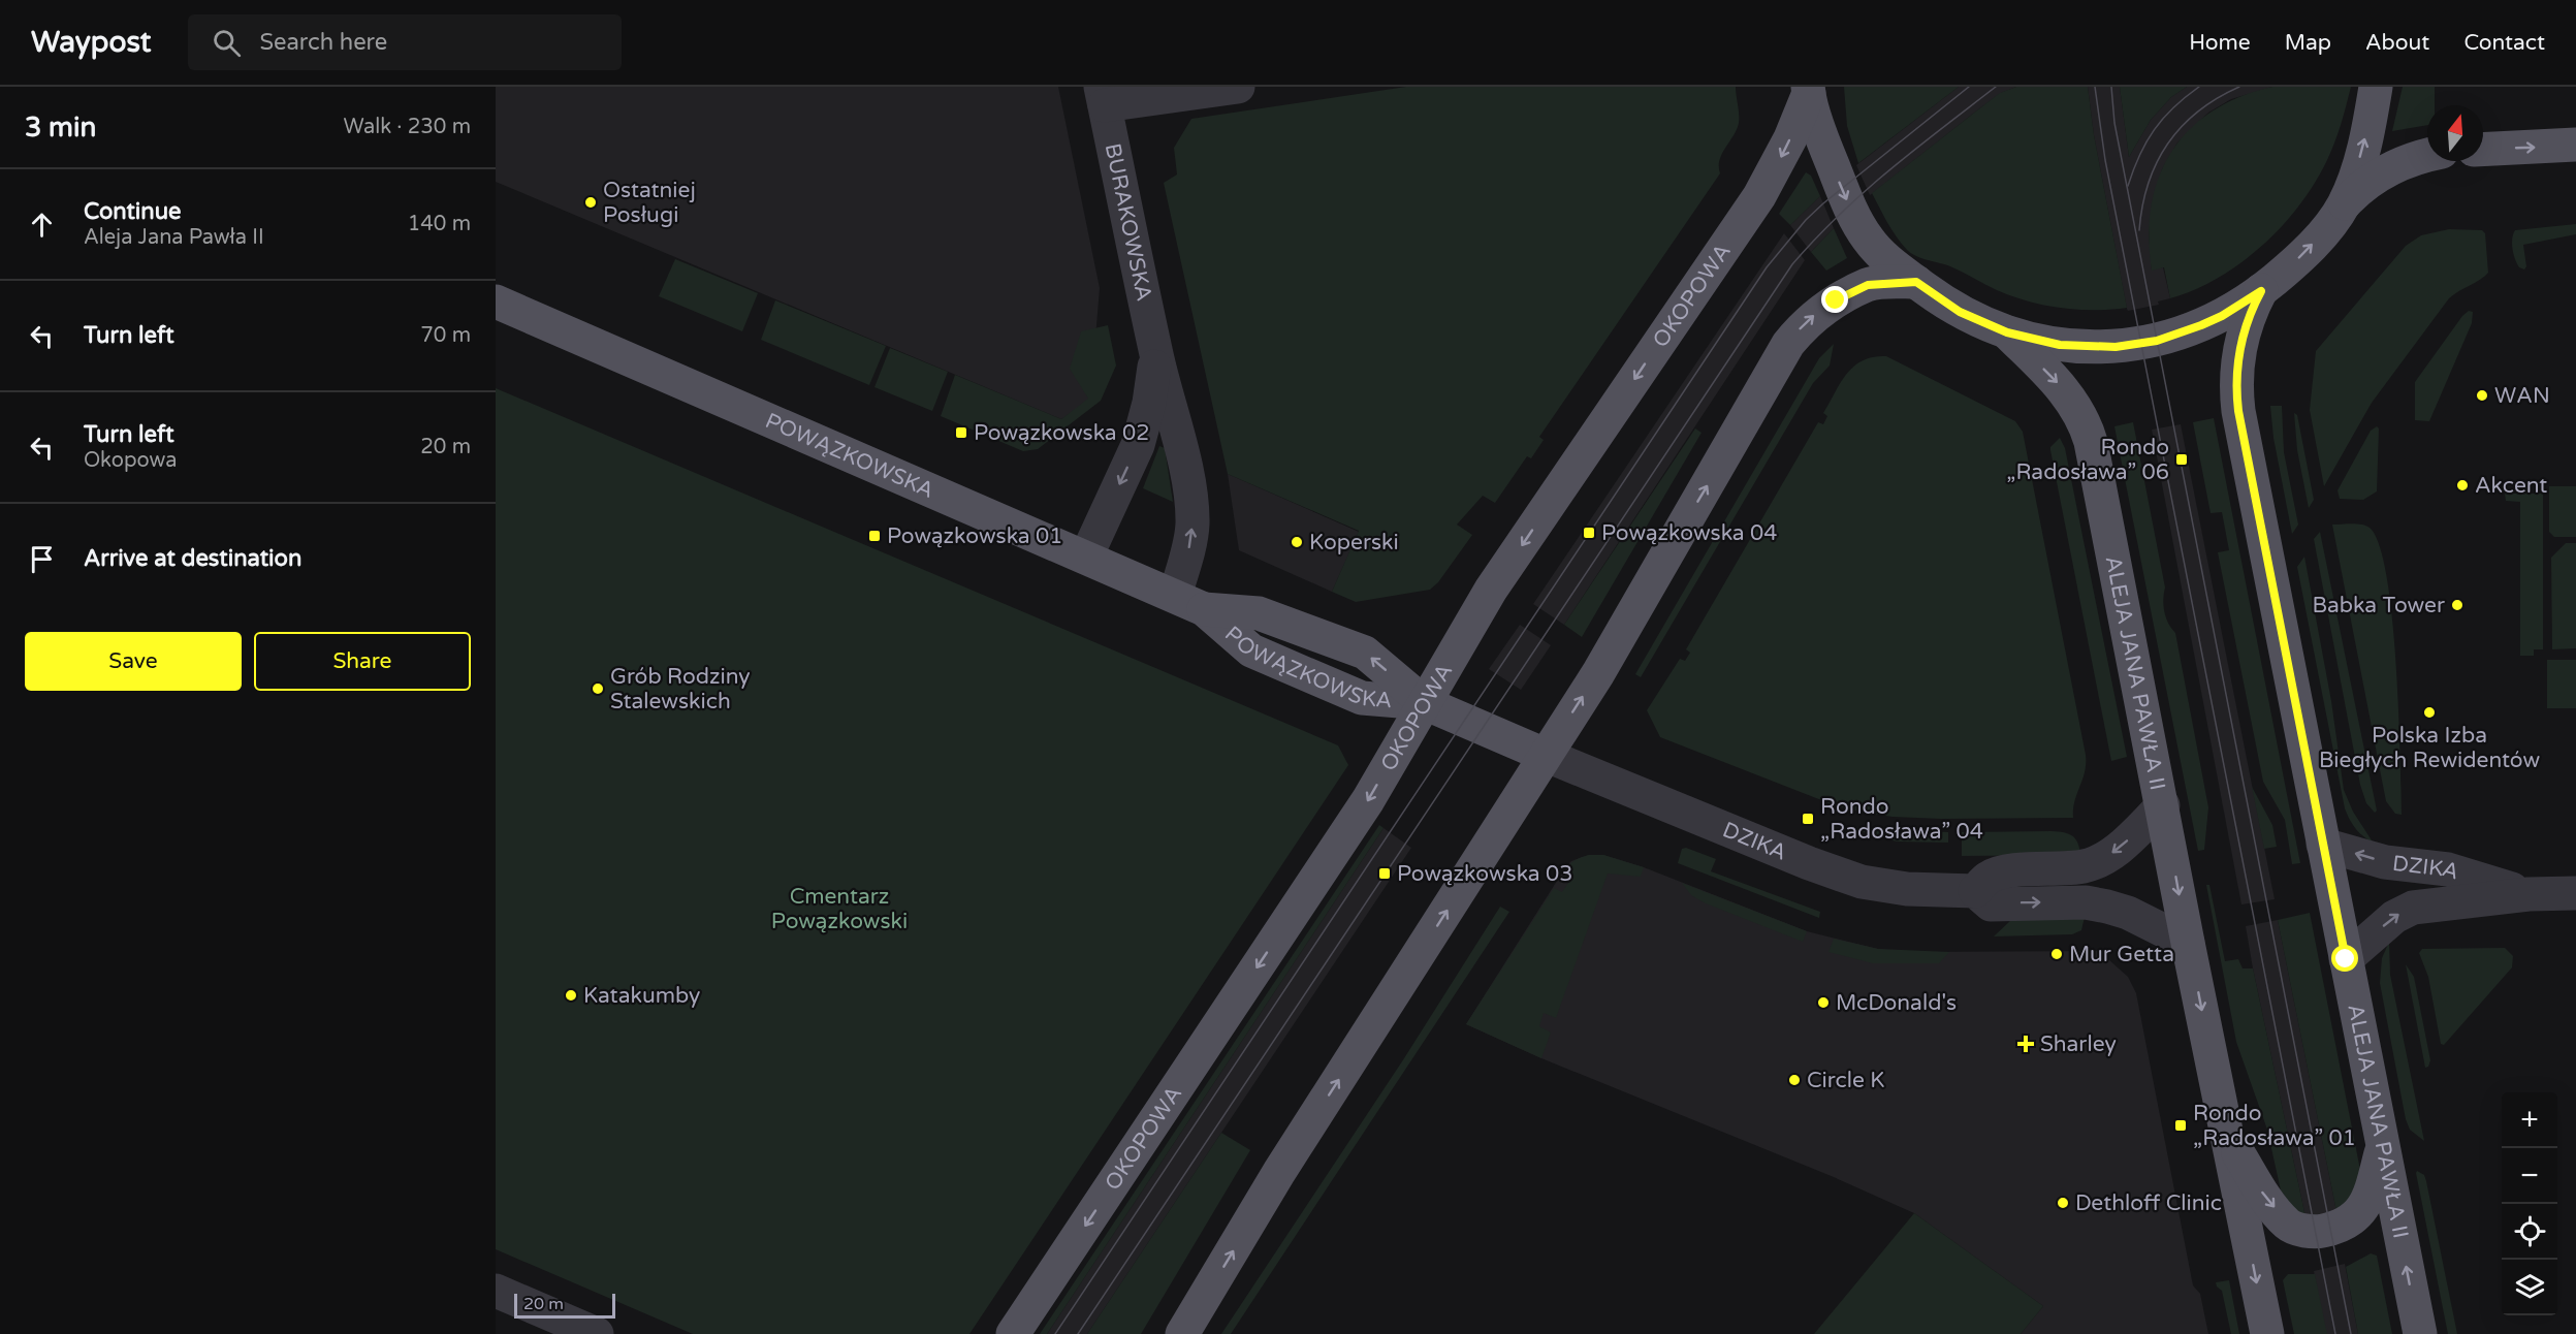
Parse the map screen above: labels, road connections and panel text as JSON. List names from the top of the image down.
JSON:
{
  "streets": {
    "main road": ["OKOPOWA", "POWĄZKOWSKA", "ALEJA JANA PAWŁA II"],
    "street": ["BURAKOWSKA", "DZIKA"]
  },
  "crossings": [
    ["BURAKOWSKA", "POWĄZKOWSKA"],
    ["OKOPOWA", "POWĄZKOWSKA"],
    ["POWĄZKOWSKA", "DZIKA"],
    ["ALEJA JANA PAWŁA II", "DZIKA"]
  ],
  "parks": ["Cmentarz Powązkowski"],
  "places": {
    "other": [
      "Ostatniej Posługi",
      "WAN",
      "Akcent",
      "Koperski",
      "Babka Tower",
      "Grób Rodziny Stalewskich",
      "Polska Izba Biegłych Rewidentów",
      "Mur Getta",
      "Katakumby",
      "McDonald's",
      "Circle K",
      "Dethloff Clinic"
    ],
    "transit": [
      "Powązkowska 02",
      "Rondo „Radosława” 06",
      "Powązkowska 04",
      "Powązkowska 01",
      "Rondo „Radosława” 04",
      "Powązkowska 03",
      "Rondo „Radosława” 01"
    ],
    "health": ["Sharley"]
  },
  "scale_bar": "20 m",
  "north": "top",
  "page": {
    "header": "Waypost",
    "search": "Search here",
    "nav": [
      "Home",
      "Map",
      "About",
      "Contact"
    ],
    "heading": ["3 min", "Walk · 230 m"],
    "list": [
      ["Continue", "Aleja Jana Pawła II", "140 m"],
      ["Turn left", "70 m"],
      ["Turn left", "Okopowa", "20 m"],
      "Arrive at destination"
    ],
    "buttons": ["Save", "Share"],
    "map_buttons": ["+", "−"],
    "scale": "20 m"
  }
}
